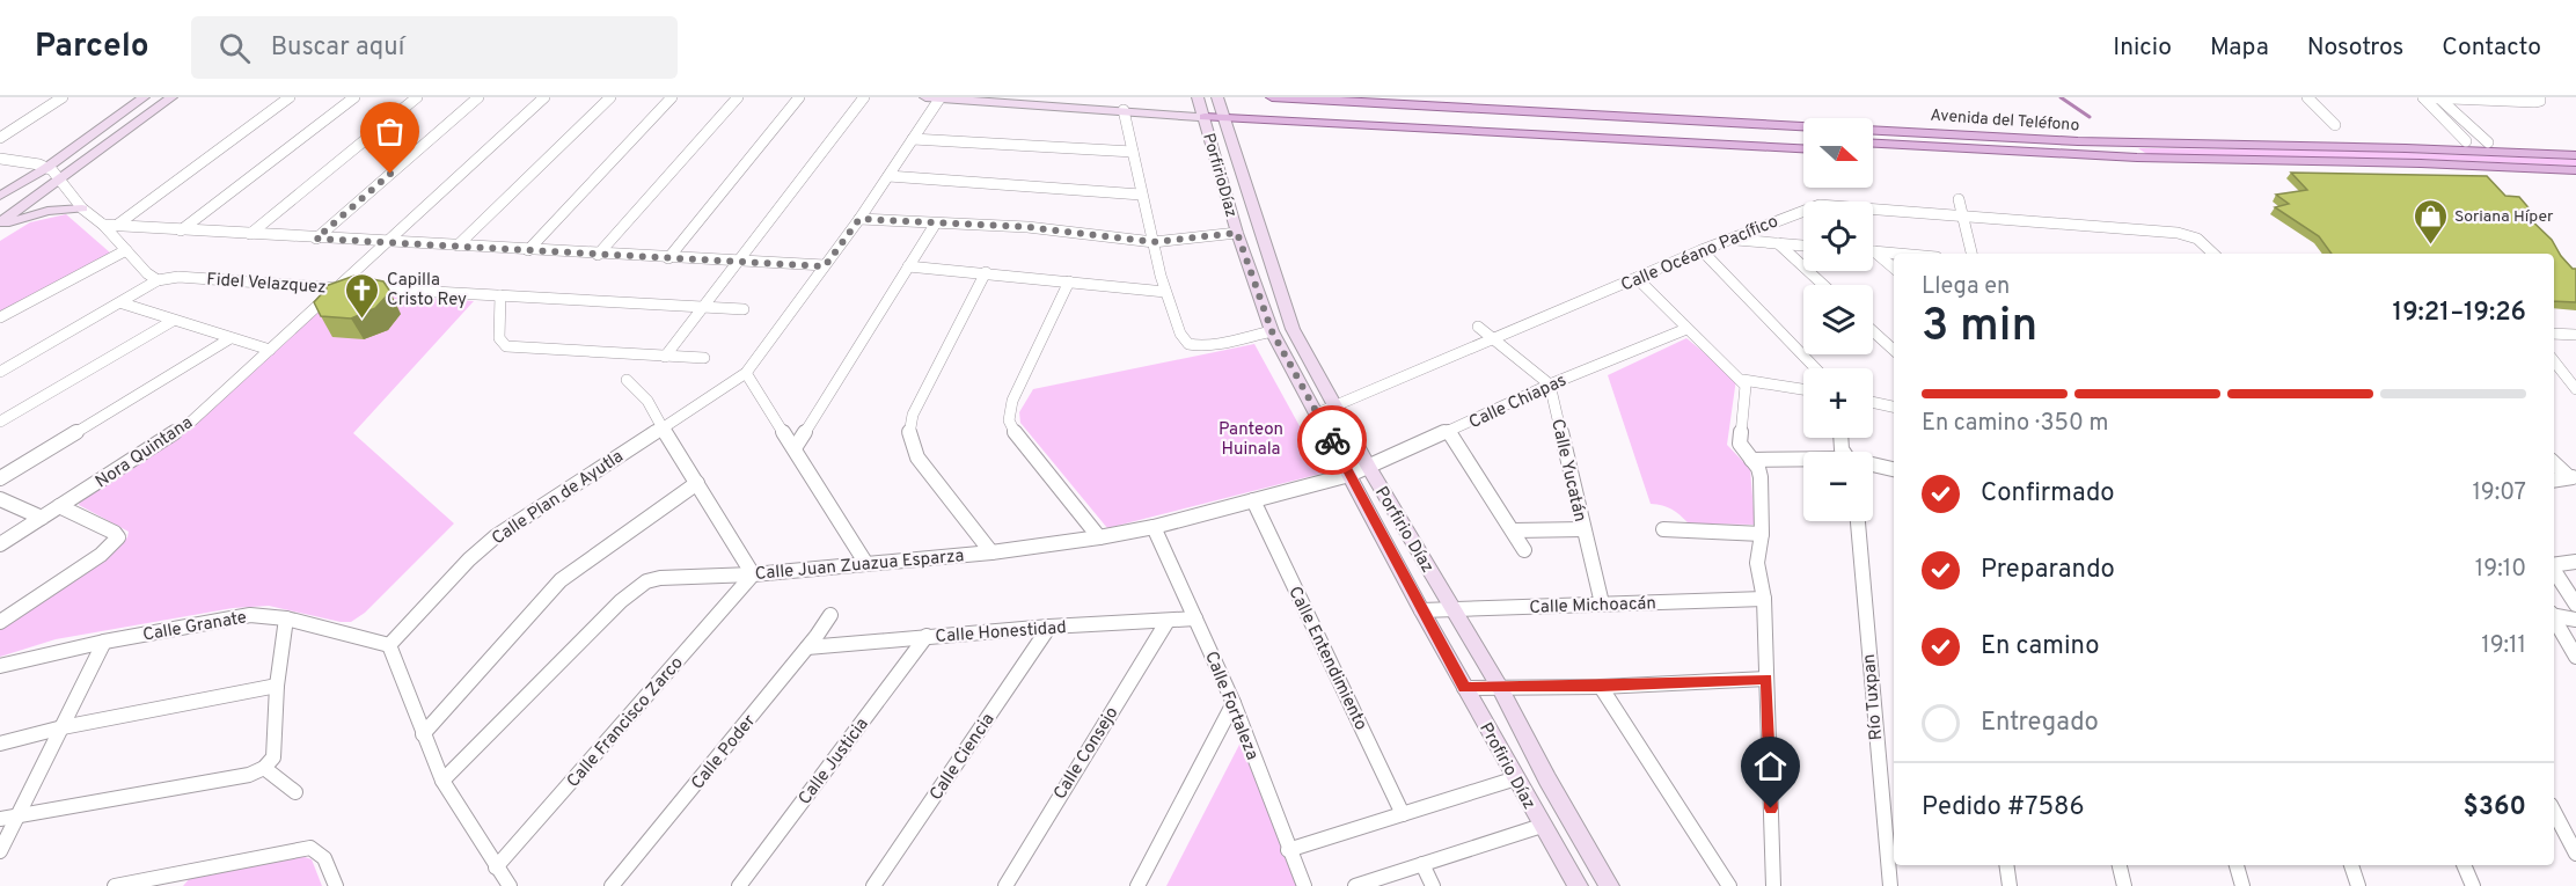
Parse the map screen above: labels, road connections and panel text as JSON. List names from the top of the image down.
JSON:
{
  "streets": {
    "main road": ["Avenida del Teléfono"],
    "street": [
      "PorfirioDíaz",
      "Calle Océano Pacífico",
      "Fidel Velazquez",
      "Calle Chiapas",
      "Nora Quintana",
      "Calle Yucatán",
      "Calle Plan de Ayutla",
      "Porfirio Díaz",
      "Calle Juan Zuazua Esparza",
      "Calle Michoacán",
      "Calle Granate",
      "Calle Honestidad",
      "Calle Entendimiento",
      "Río Tuxpan",
      "Calle Fortaleza",
      "Calle Francisco Zarco",
      "Calle Poder",
      "Calle Consejo",
      "Calle Ciencia",
      "Calle Justicia",
      "Profirio Díaz"
    ]
  },
  "crossings": [
    ["PorfirioDíaz", "Profirio Díaz"],
    ["Calle Océano Pacífico", "Porfirio Díaz"],
    ["Calle Océano Pacífico", "Profirio Díaz"],
    ["Fidel Velazquez", "Nora Quintana"],
    ["Calle Chiapas", "Calle Yucatán"],
    ["Calle Chiapas", "Porfirio Díaz"],
    ["Calle Chiapas", "Calle Juan Zuazua Esparza"],
    ["Calle Chiapas", "Profirio Díaz"],
    ["Calle Yucatán", "Calle Michoacán"],
    ["Calle Plan de Ayutla", "Calle Granate"],
    ["Porfirio Díaz", "Calle Michoacán"],
    ["Calle Juan Zuazua Esparza", "Calle Entendimiento"],
    ["Calle Juan Zuazua Esparza", "Calle Fortaleza"],
    ["Calle Juan Zuazua Esparza", "Calle Francisco Zarco"],
    ["Calle Juan Zuazua Esparza", "Profirio Díaz"],
    ["Calle Michoacán", "Profirio Díaz"],
    ["Calle Honestidad", "Calle Fortaleza"],
    ["Calle Honestidad", "Calle Poder"],
    ["Calle Honestidad", "Calle Consejo"],
    ["Calle Honestidad", "Calle Ciencia"],
    ["Calle Honestidad", "Calle Justicia"]
  ],
  "parks": ["Panteon Huinala"],
  "places": {
    "shop": ["Soriana Híper"],
    "church": ["Capilla Cristo Rey"]
  },
  "north": "right",
  "page": {
    "header": "Parcelo",
    "search": "Buscar aquí",
    "nav": [
      "Inicio",
      "Mapa",
      "Nosotros",
      "Contacto"
    ],
    "map_buttons": ["+", "−"],
    "heading": ["3 min", "Llega en", "19:21–19:26"],
    "panel": ["Pedido #7586", "$360"],
    "bar": "En camino · 350 m",
    "list": [
      ["Confirmado", "19:07"],
      ["Preparando", "19:10"],
      ["En camino", "19:11"],
      "Entregado"
    ]
  }
}
